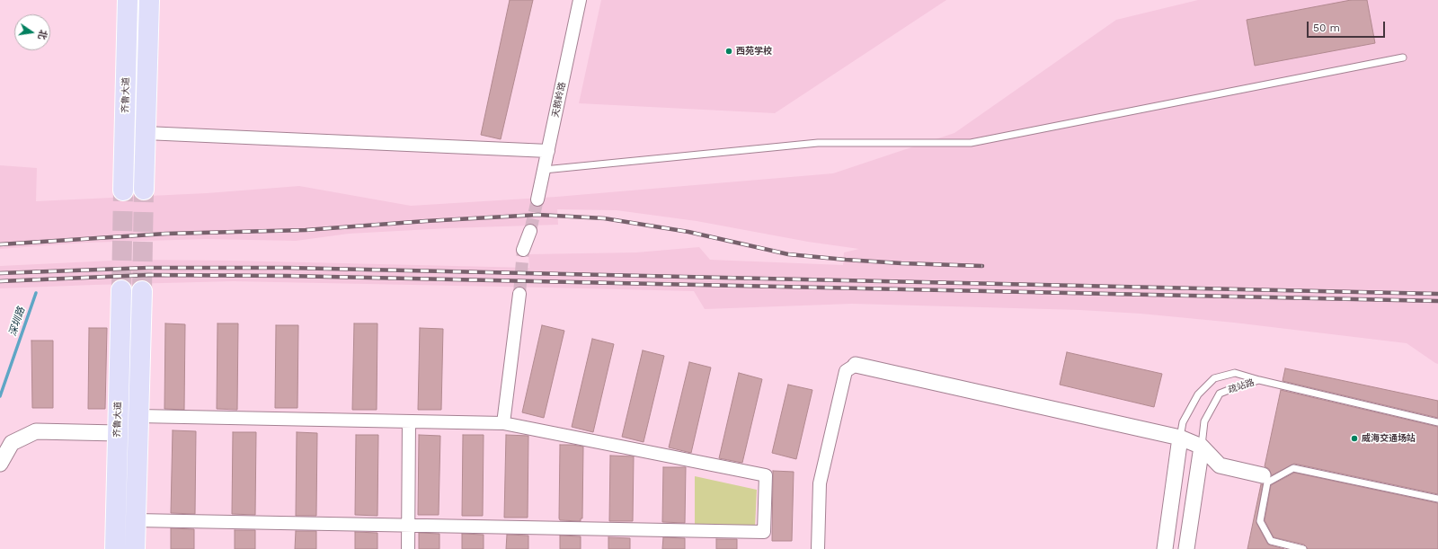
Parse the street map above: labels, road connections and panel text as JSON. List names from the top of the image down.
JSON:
{
  "streets": {
    "main road": ["齐鲁大道"],
    "street": ["天鹅岭路", "疏站路"]
  },
  "water": ["深圳路"],
  "places": ["西苑学校", "威海交通场站"],
  "scale_bar": "50 m",
  "north": "right"
}
